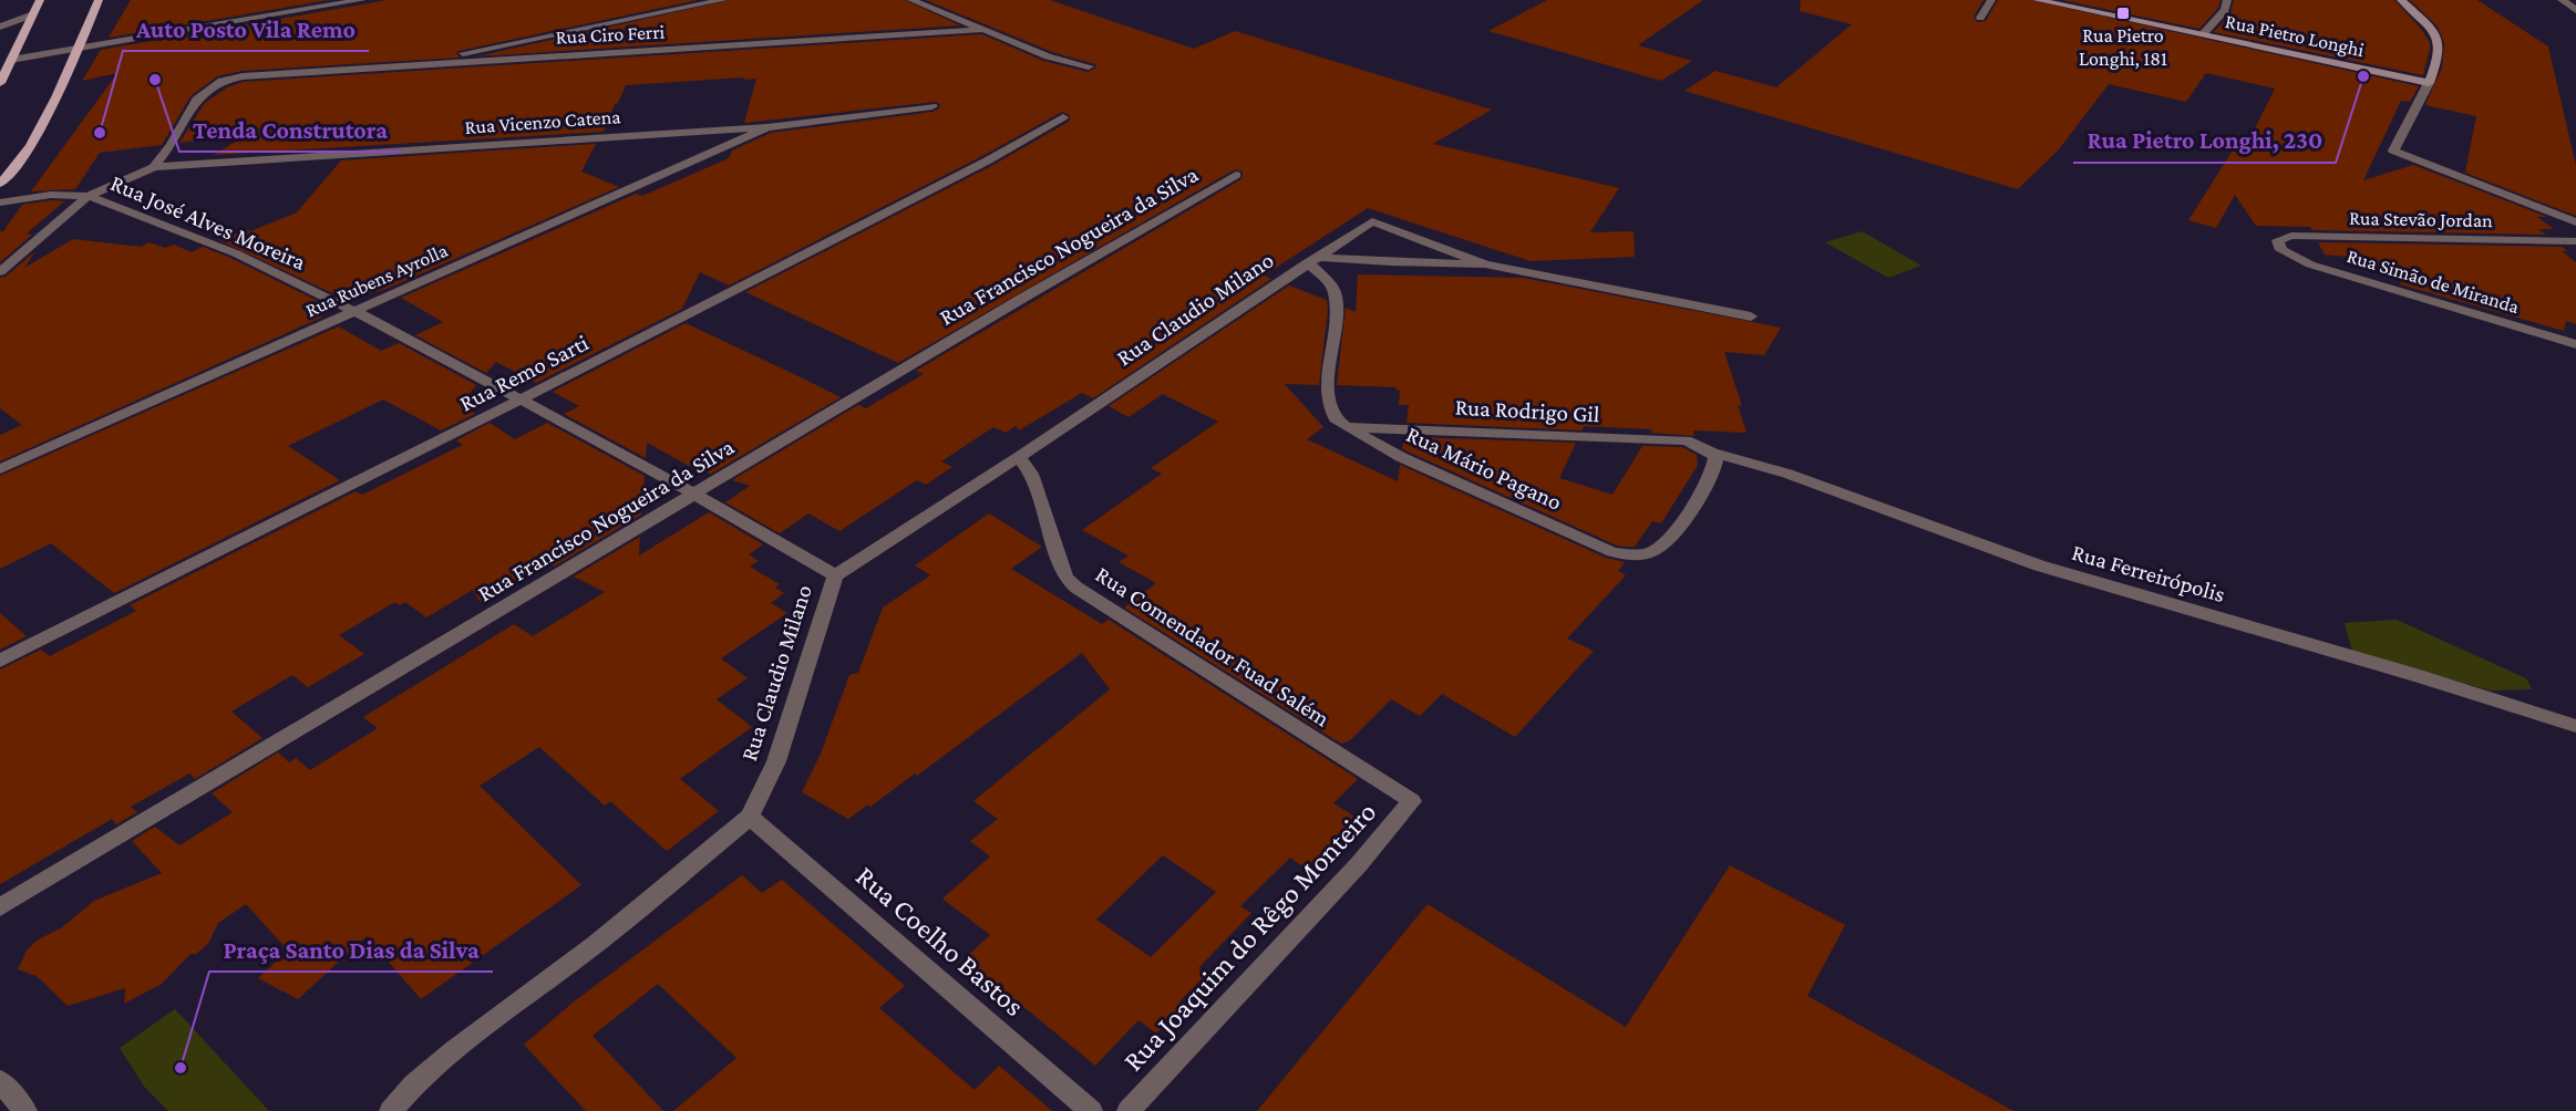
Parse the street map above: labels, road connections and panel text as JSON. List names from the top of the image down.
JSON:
{
  "streets": {
    "street": [
      "Rua Ciro Ferri",
      "Rua Pietro Longhi",
      "Rua Vicenzo Catena",
      "Rua Stevão Jordan",
      "Rua José Alves Moreira",
      "Rua Francisco Nogueira da Silva",
      "Rua Rubens Ayrolla",
      "Rua Simão de Miranda",
      "Rua Claudio Milano",
      "Rua Remo Sarti",
      "Rua Rodrigo Gil",
      "Rua Mário Pagano",
      "Rua Ferreirópolis",
      "Rua Comendador Fuad Salém",
      "Rua Joaquim do Rêgo Monteiro",
      "Rua Coelho Bastos"
    ]
  },
  "crossings": [
    ["Rua Ciro Ferri", "Rua Vicenzo Catena"],
    ["Rua Pietro Longhi", "Rua Stevão Jordan"],
    ["Rua Vicenzo Catena", "Rua Rubens Ayrolla"],
    ["Rua Stevão Jordan", "Rua Simão de Miranda"],
    ["Rua José Alves Moreira", "Rua Francisco Nogueira da Silva"],
    ["Rua José Alves Moreira", "Rua Rubens Ayrolla"],
    ["Rua José Alves Moreira", "Rua Claudio Milano"],
    ["Rua José Alves Moreira", "Rua Remo Sarti"],
    ["Rua Claudio Milano", "Rua Comendador Fuad Salém"],
    ["Rua Claudio Milano", "Rua Coelho Bastos"],
    ["Rua Rodrigo Gil", "Rua Mário Pagano"],
    ["Rua Rodrigo Gil", "Rua Ferreirópolis"],
    ["Rua Mário Pagano", "Rua Ferreirópolis"],
    ["Rua Comendador Fuad Salém", "Rua Joaquim do Rêgo Monteiro"]
  ],
  "places": {
    "transit": ["Rua Pietro Longhi, 181"],
    "other": [
      "Rua Pietro Longhi, 230",
      "Tenda Construtora",
      "Auto Posto Vila Remo",
      "Praça Santo Dias da Silva"
    ]
  }
}
